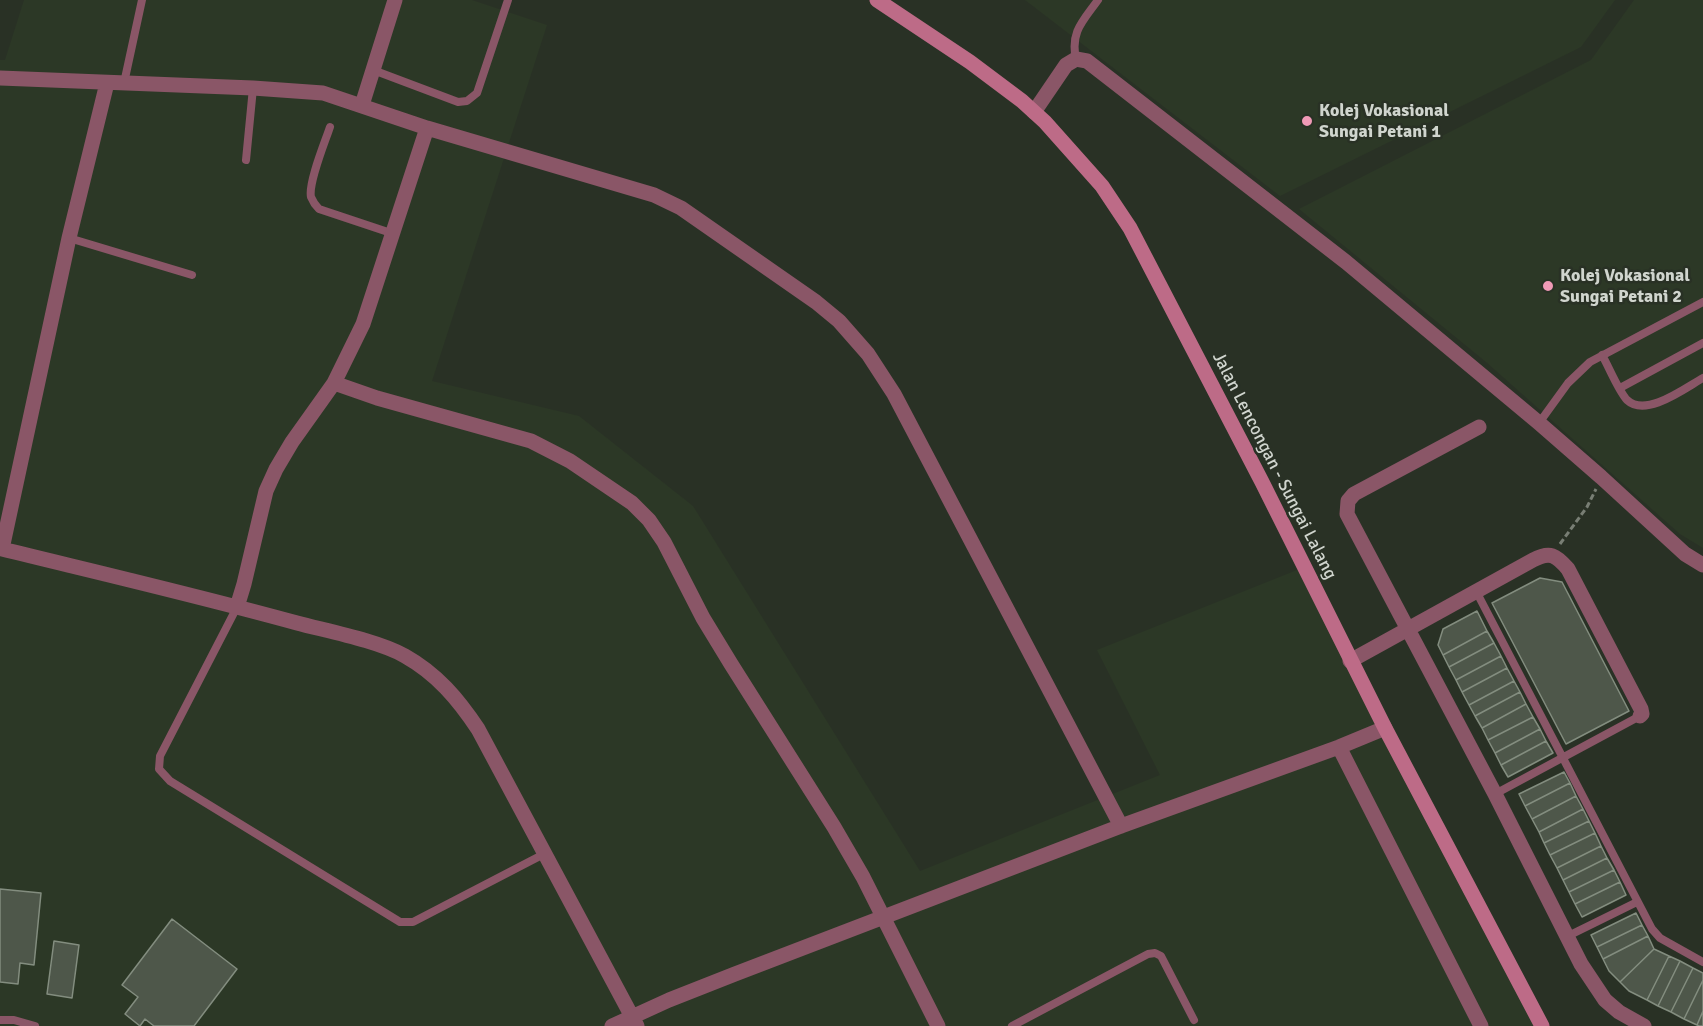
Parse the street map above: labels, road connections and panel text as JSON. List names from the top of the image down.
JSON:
{
  "streets": {
    "street": ["Jalan Lencongan - Sungai Lalang"]
  },
  "places": ["Kolej Vokasional Sungai Petani 1", "Kolej Vokasional Sungai Petani 2"]
}
